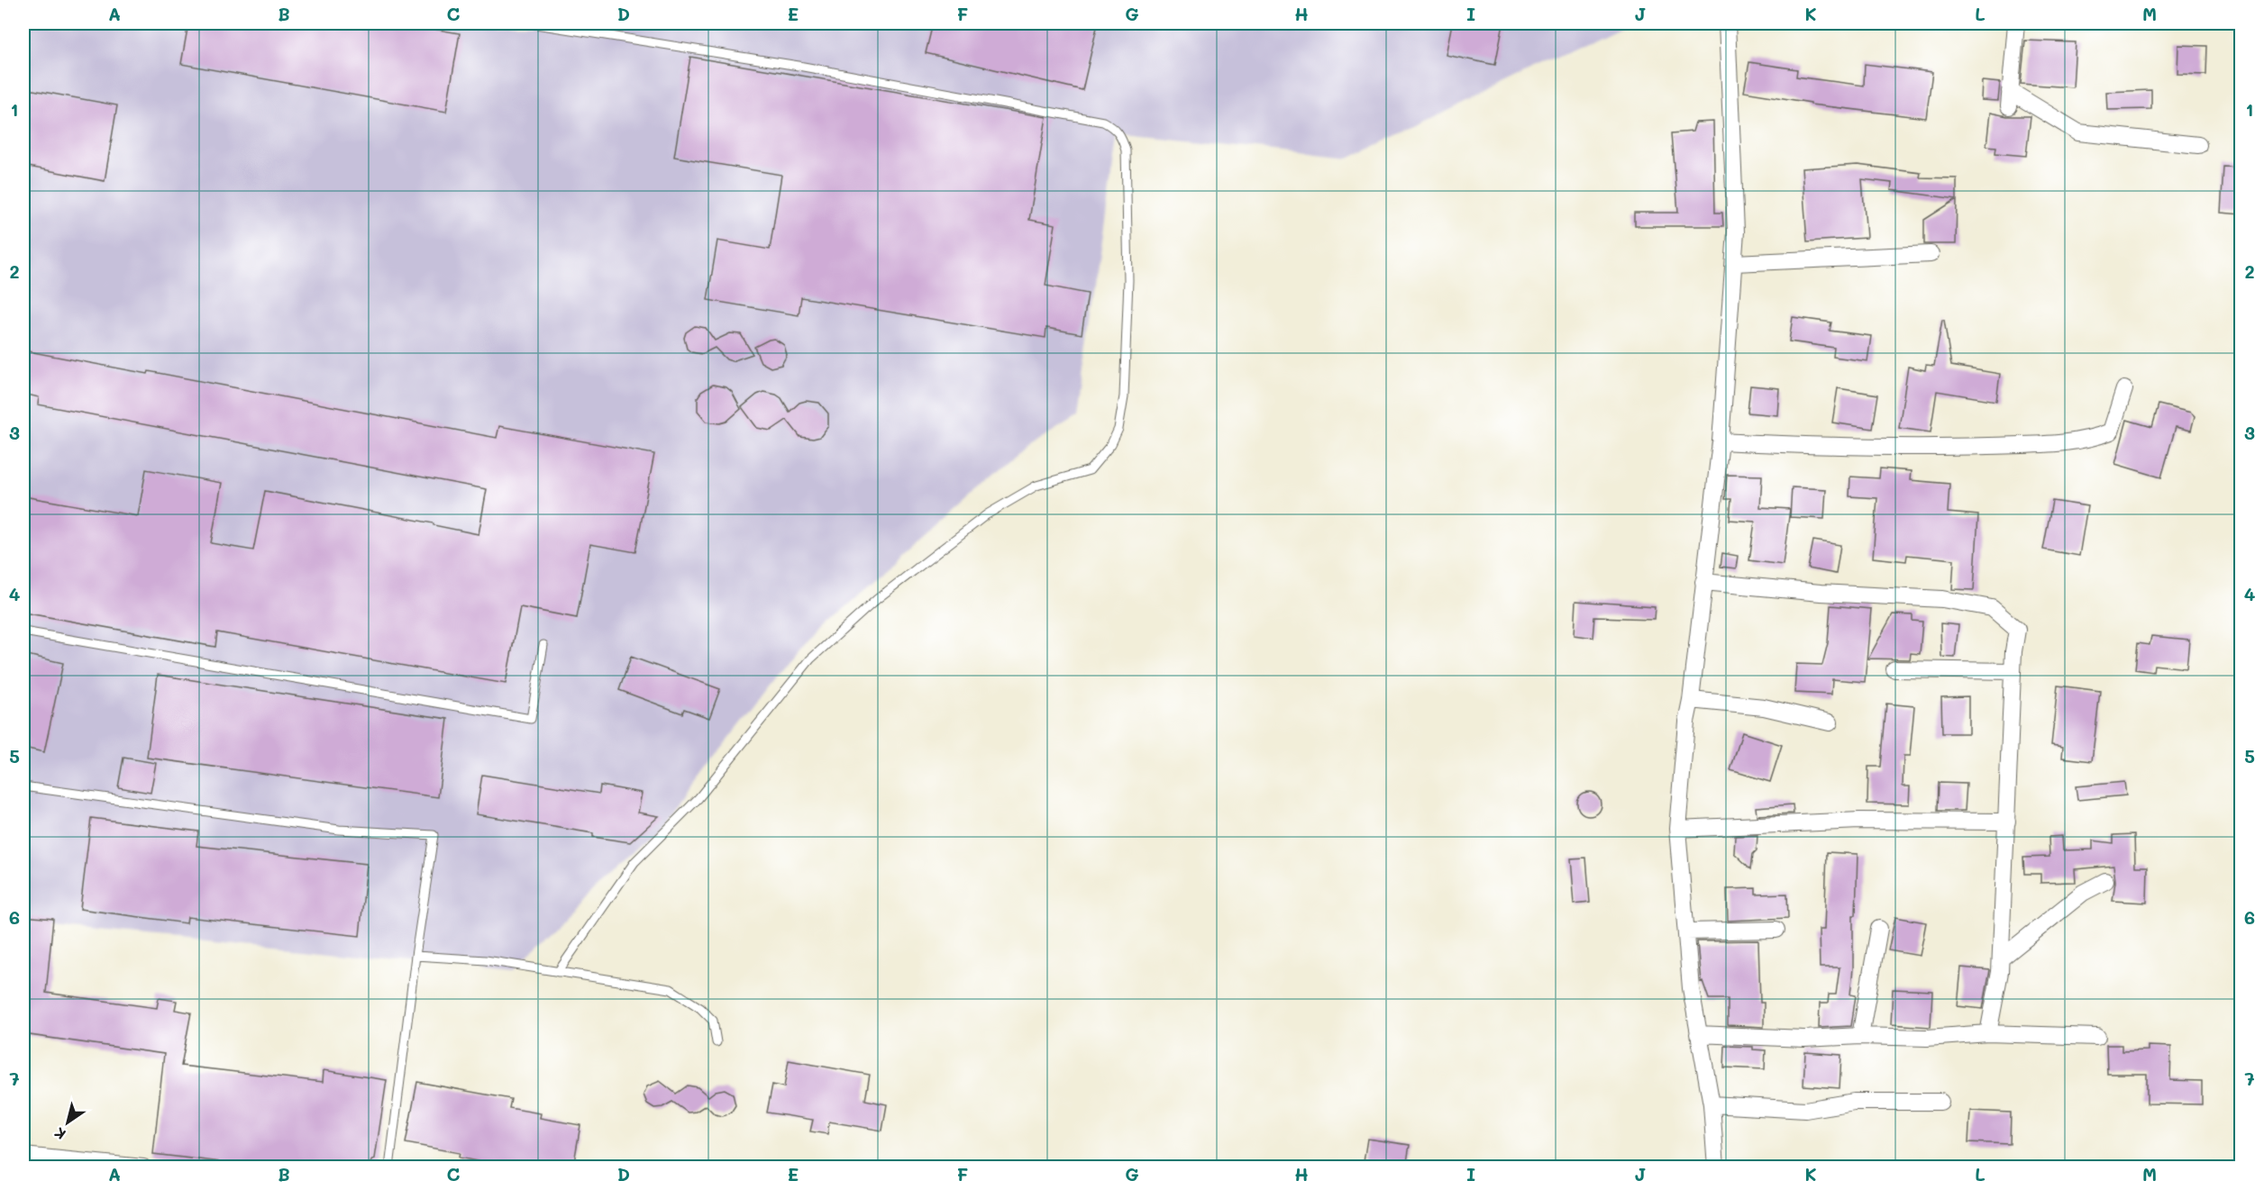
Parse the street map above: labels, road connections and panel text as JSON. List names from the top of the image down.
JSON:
{
  "north": "bottom left",
  "grid": {
    "columns": [
      "A",
      "B",
      "C",
      "D",
      "E",
      "F",
      "G",
      "H",
      "I",
      "J",
      "K",
      "L",
      "M"
    ],
    "rows": [
      "1",
      "2",
      "3",
      "4",
      "5",
      "6",
      "7"
    ]
  }
}
